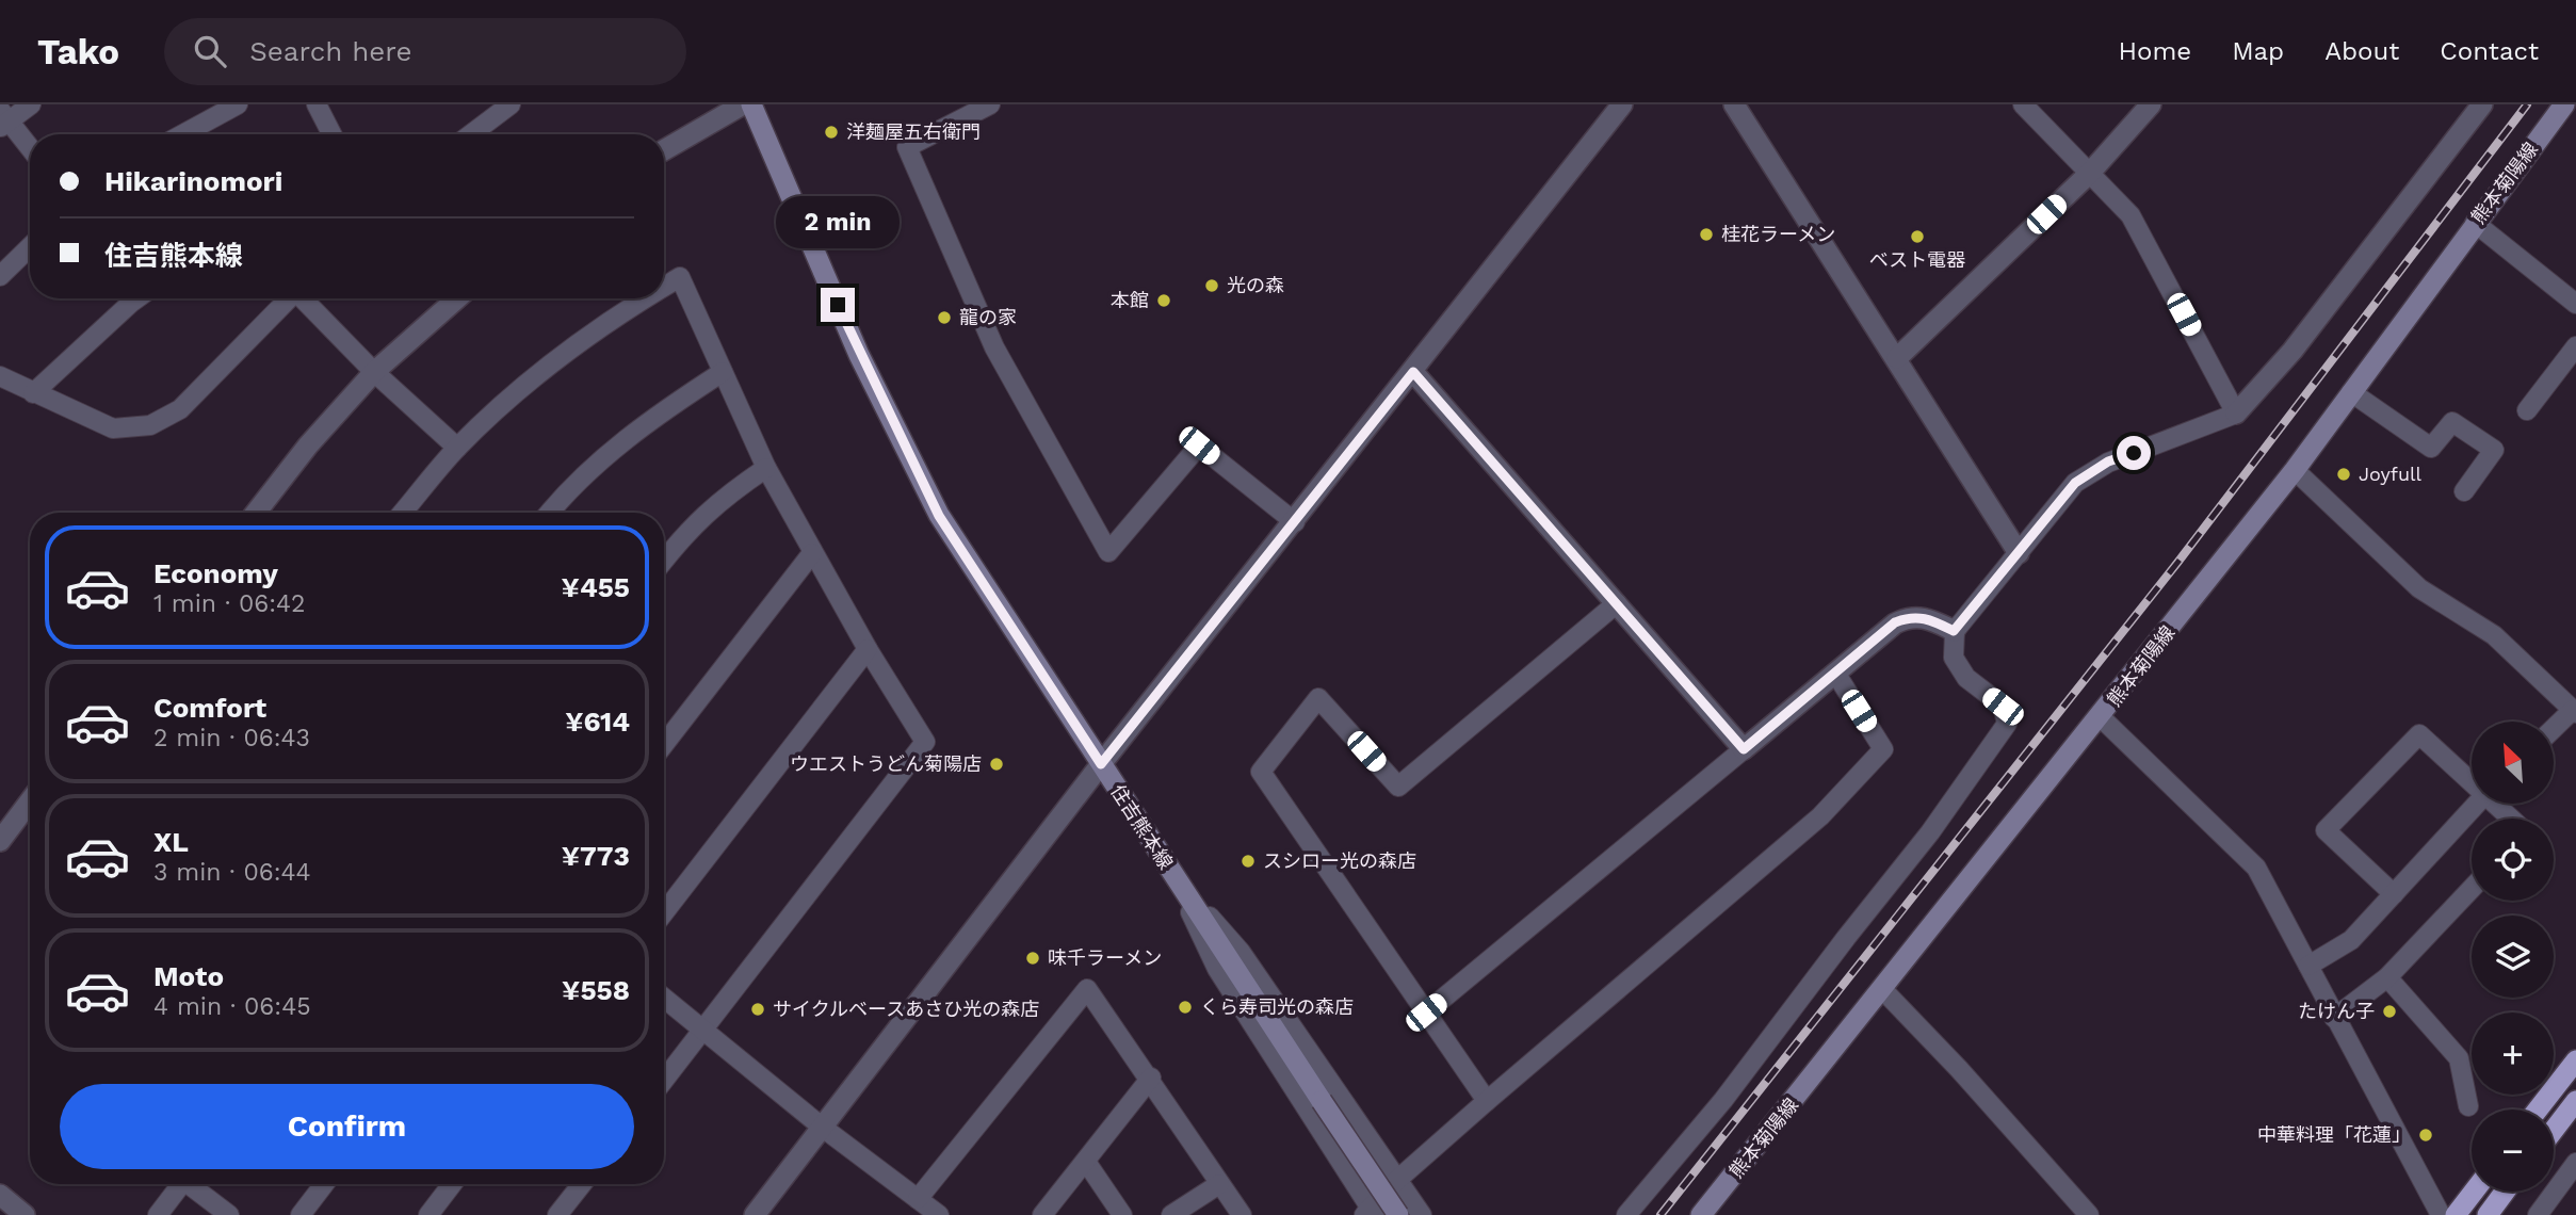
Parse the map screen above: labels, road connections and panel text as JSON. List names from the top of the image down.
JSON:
{
  "streets": {
    "main road": ["熊本菊陽線", "住吉熊本線"]
  },
  "places": [
    "洋麺屋五右衛門",
    "桂花ラーメン",
    "ベスト電器",
    "光の森",
    "本館",
    "龍の家",
    "Joyfull",
    "ウエストうどん菊陽店",
    "スシロー光の森店",
    "味千ラーメン",
    "くら寿司光の森店",
    "サイクルベースあさひ光の森店",
    "たけん子",
    "中華料理「花蓮」"
  ],
  "north": "top left",
  "page": {
    "header": "Tako",
    "search": "Search here",
    "nav": [
      "Home",
      "Map",
      "About",
      "Contact"
    ],
    "banner": ["Hikarinomori", "住吉熊本線"],
    "bubble": "2 min",
    "list": [
      {
        "name": "Economy",
        "note": "1 min · 06:42",
        "value": "¥455"
      },
      {
        "name": "Comfort",
        "note": "2 min · 06:43",
        "value": "¥614"
      },
      {
        "name": "XL",
        "note": "3 min · 06:44",
        "value": "¥773"
      },
      {
        "name": "Moto",
        "note": "4 min · 06:45",
        "value": "¥558"
      }
    ],
    "map_buttons": ["+", "−"],
    "buttons": "Confirm"
  }
}
